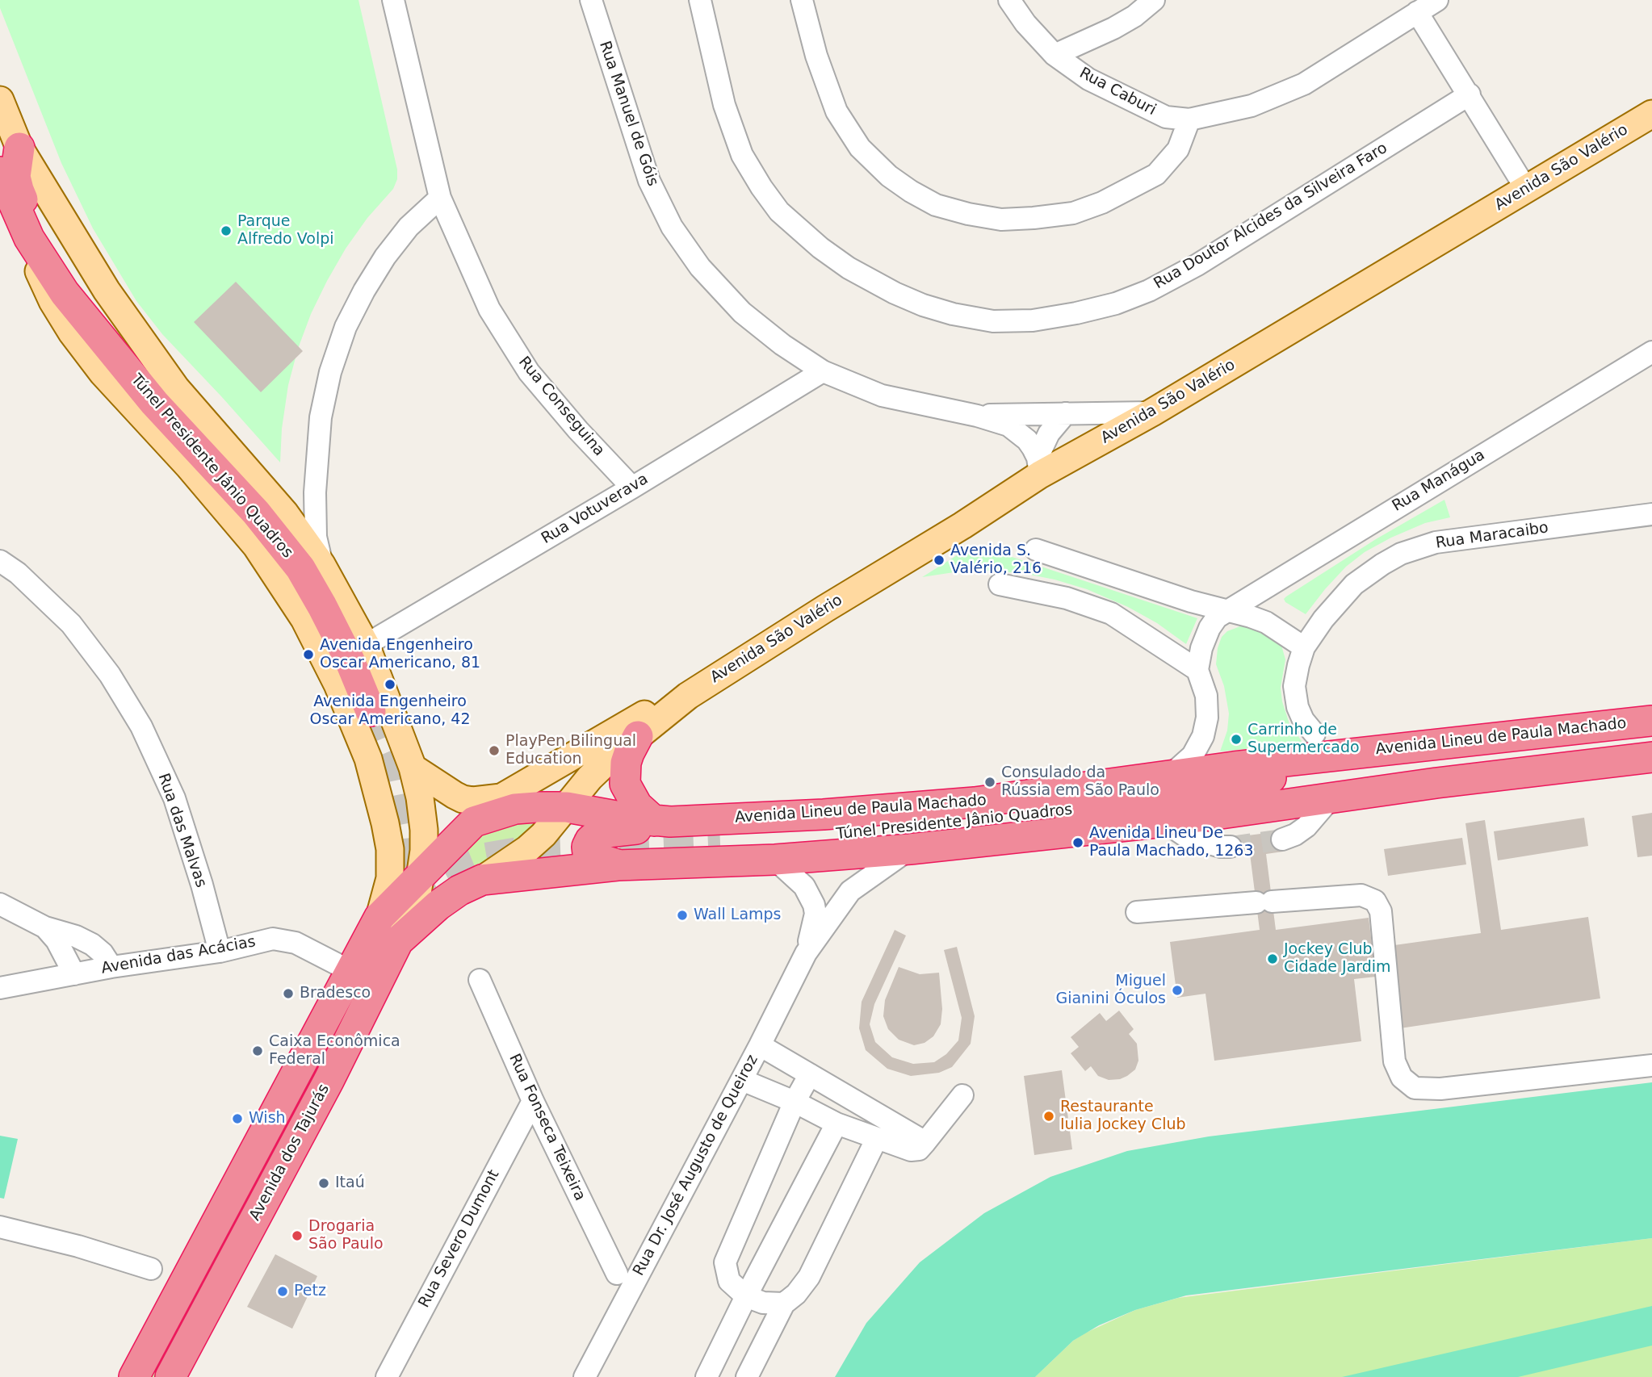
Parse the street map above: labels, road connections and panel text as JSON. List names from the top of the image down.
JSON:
{
  "streets": {
    "highway": ["Túnel Presidente Jânio Quadros", "Avenida Lineu de Paula Machado", "Avenida dos Tajurás"],
    "main road": ["Avenida São Valério"],
    "street": [
      "Rua Caburi",
      "Rua Manuel de Góis",
      "Rua Doutor Alcides da Silveira Faro",
      "Rua Conseguina",
      "Rua Manágua",
      "Rua Votuverava",
      "Rua Maracaibo",
      "Rua das Malvas",
      "Avenida das Acácias",
      "Rua Fonseca Teixeira",
      "Rua Dr. José Augusto de Queiroz",
      "Rua Severo Dumont"
    ]
  },
  "crossings": [
    ["Rua Manuel de Góis", "Avenida São Valério"],
    ["Rua Manuel de Góis", "Rua Votuverava"],
    ["Avenida São Valério", "Avenida Lineu de Paula Machado"],
    ["Rua Conseguina", "Rua Votuverava"],
    ["Túnel Presidente Jânio Quadros", "Avenida Lineu de Paula Machado"],
    ["Túnel Presidente Jânio Quadros", "Avenida dos Tajurás"],
    ["Rua Votuverava", "Avenida dos Tajurás"],
    ["Avenida Lineu de Paula Machado", "Avenida dos Tajurás"],
    ["Rua das Malvas", "Avenida das Acácias"],
    ["Avenida das Acácias", "Avenida dos Tajurás"],
    ["Rua Fonseca Teixeira", "Rua Severo Dumont"]
  ],
  "places": [
    "Parque Alfredo Volpi",
    "Avenida S. Valério, 216",
    "Avenida Engenheiro Oscar Americano, 81",
    "Avenida Engenheiro Oscar Americano, 42",
    "Carrinho de Supermercado",
    "PlayPen Bilingual Education",
    "Consulado da Rússia em São Paulo",
    "Avenida Lineu De Paula Machado, 1263",
    "Wall Lamps",
    "Jockey Club Cidade Jardim",
    "Miguel Gianini Óculos",
    "Bradesco",
    "Caixa Econômica Federal",
    "Restaurante Iulia Jockey Club",
    "Wish",
    "Itaú",
    "Drogaria São Paulo",
    "Petz"
  ]
}
